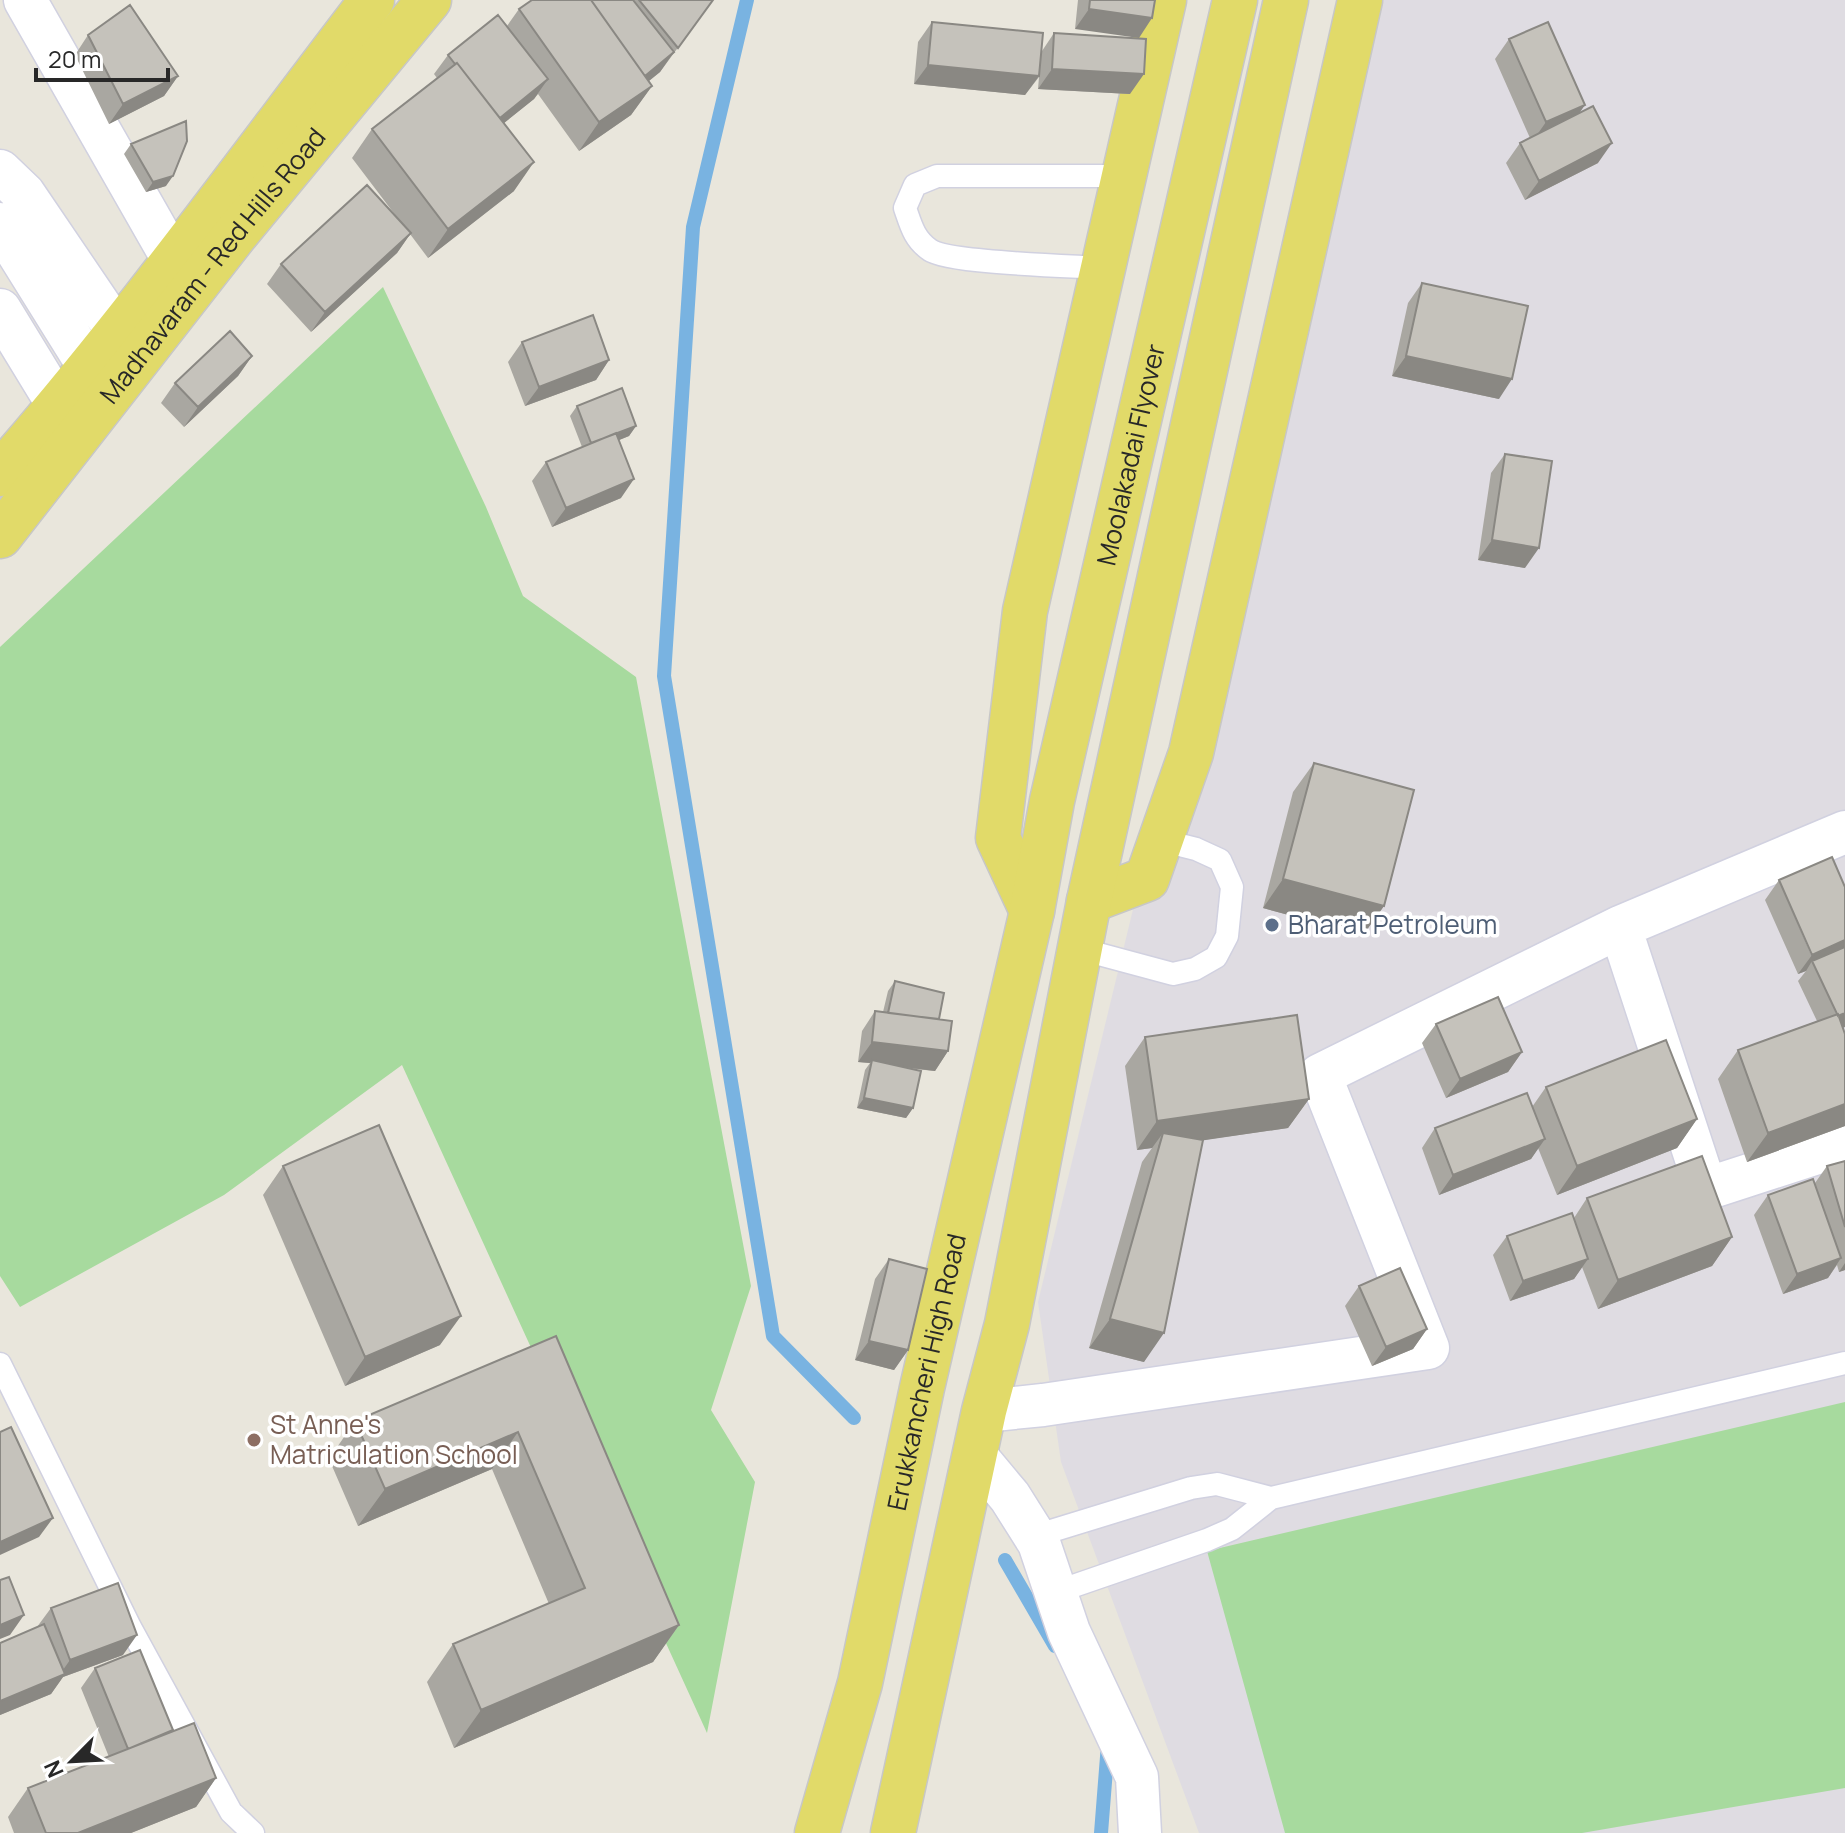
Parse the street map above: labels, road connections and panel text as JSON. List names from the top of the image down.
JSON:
{
  "streets": {
    "main road": ["Madhavaram - Red Hills Road", "Moolakadai Flyover", "Erukkancheri High Road"]
  },
  "crossings": [
    ["Moolakadai Flyover", "Erukkancheri High Road"]
  ],
  "places": ["Bharat Petroleum", "St Anne's Matriculation School"],
  "scale_bar": "20 m",
  "north": "bottom left"
}
